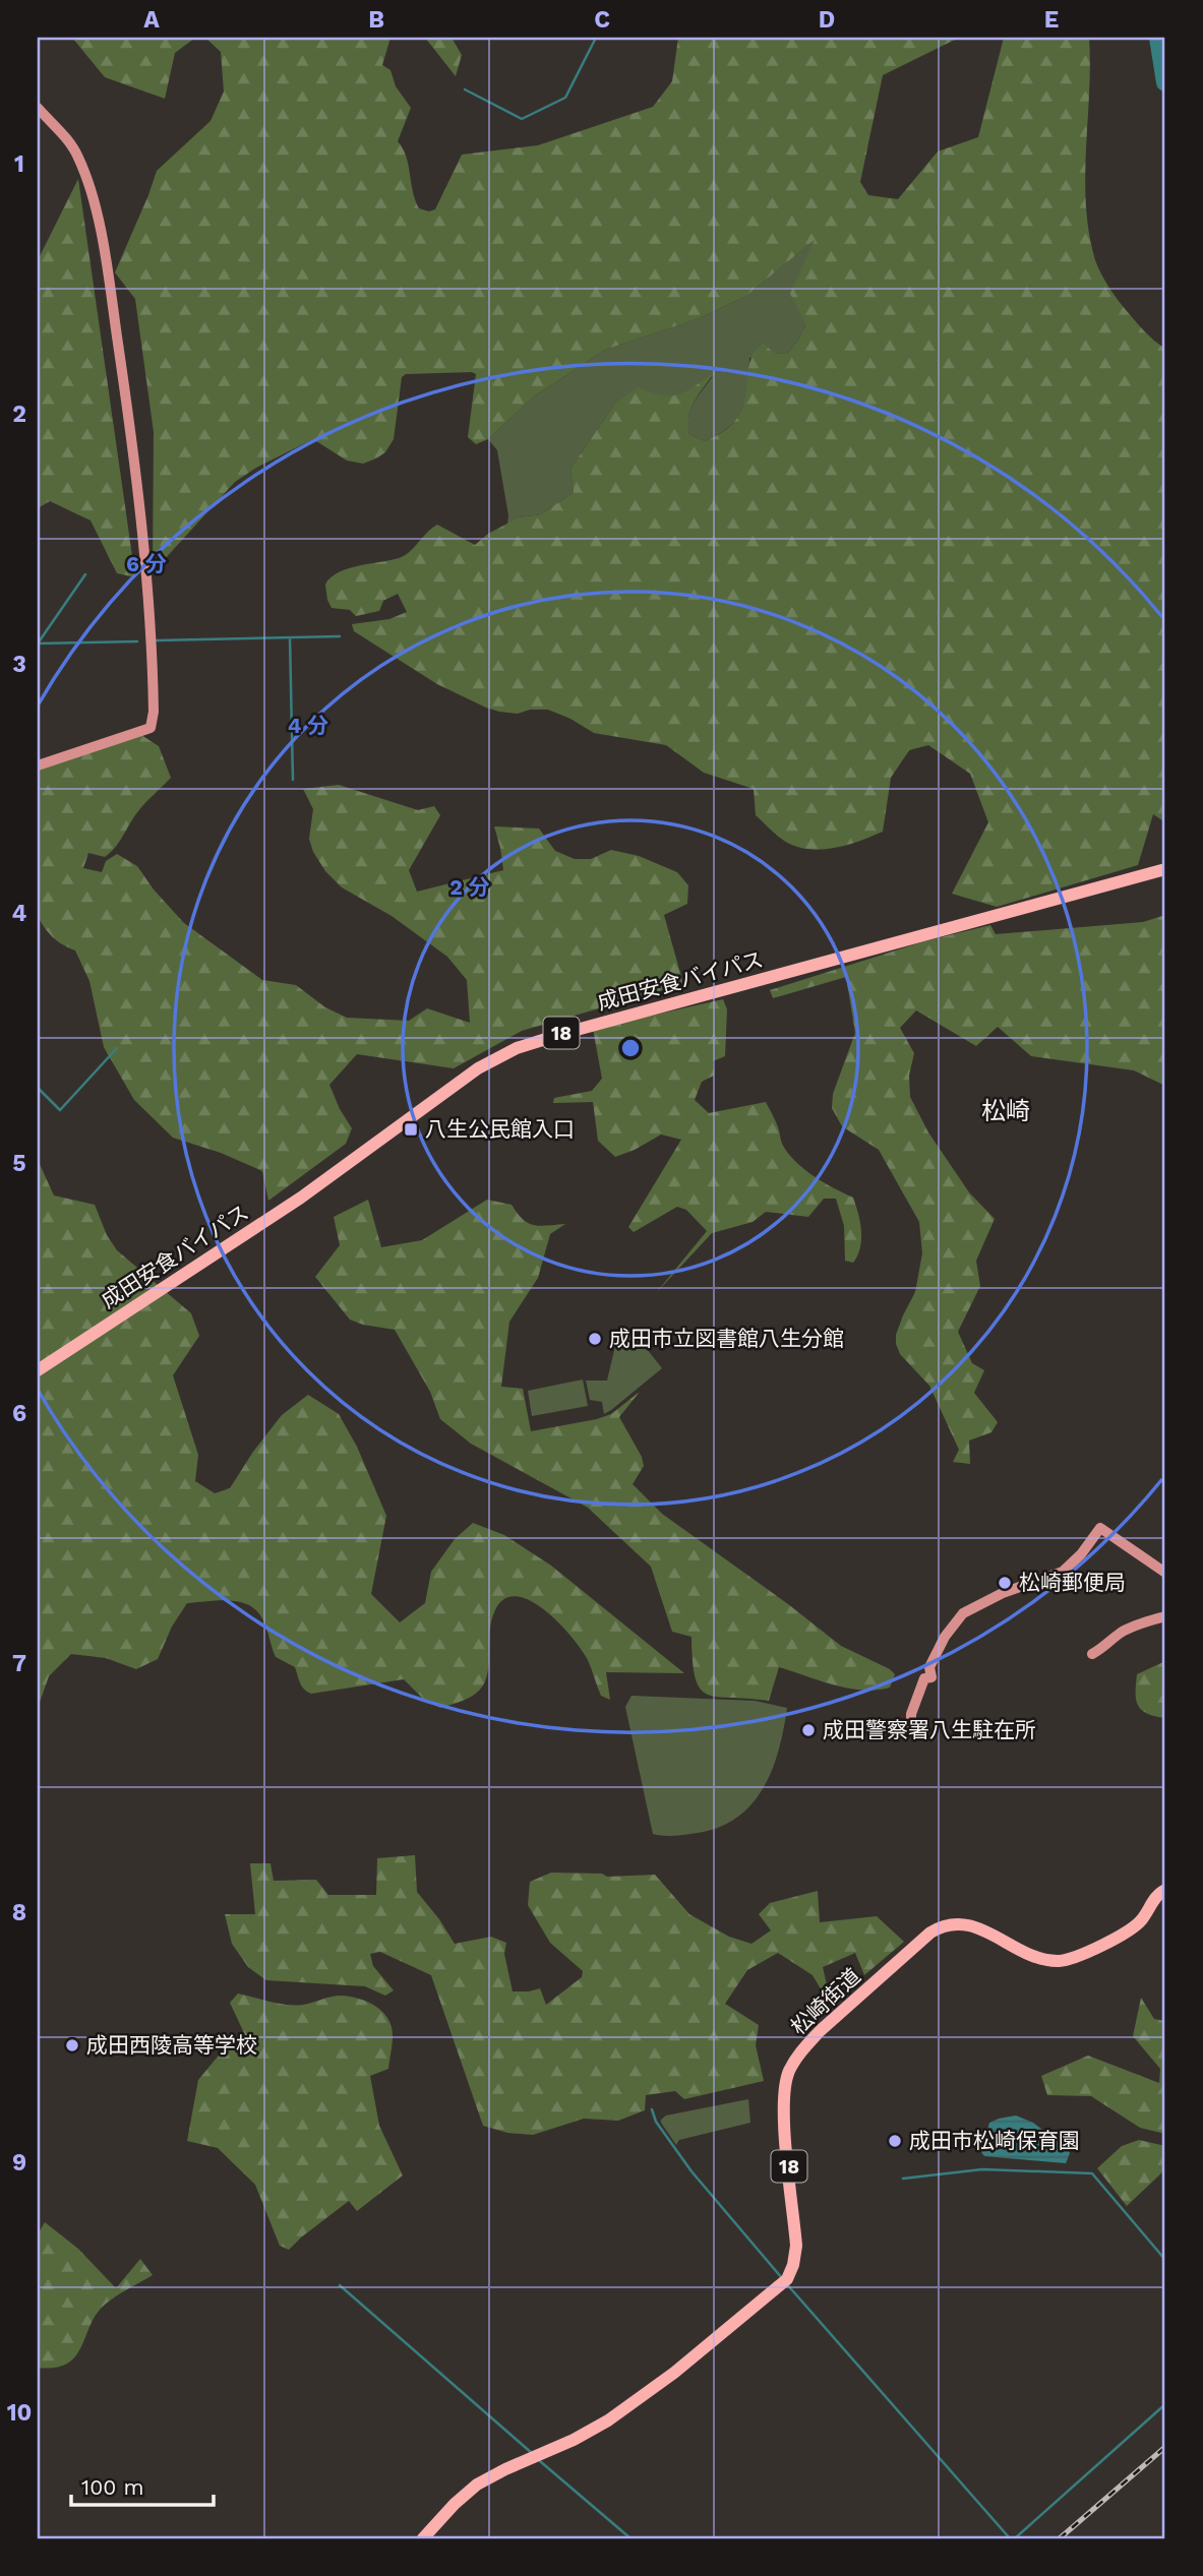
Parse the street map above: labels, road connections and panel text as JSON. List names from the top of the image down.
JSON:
{
  "streets": {
    "main road": ["成田安食バイパス", "18", "松崎街道"]
  },
  "districts": ["松崎"],
  "places": {
    "transit": ["八生公民館入口"],
    "other": [
      "成田市立図書館八生分館",
      "松崎郵便局",
      "成田警察署八生駐在所",
      "成田西陵高等学校",
      "成田市松崎保育園"
    ]
  },
  "scale_bar": "100 m",
  "grid": {
    "columns": [
      "A",
      "B",
      "C",
      "D",
      "E"
    ],
    "rows": [
      "1",
      "2",
      "3",
      "4",
      "5",
      "6",
      "7",
      "8",
      "9",
      "10"
    ]
  },
  "rings": ["6 分", "4 分", "2 分"]
}
